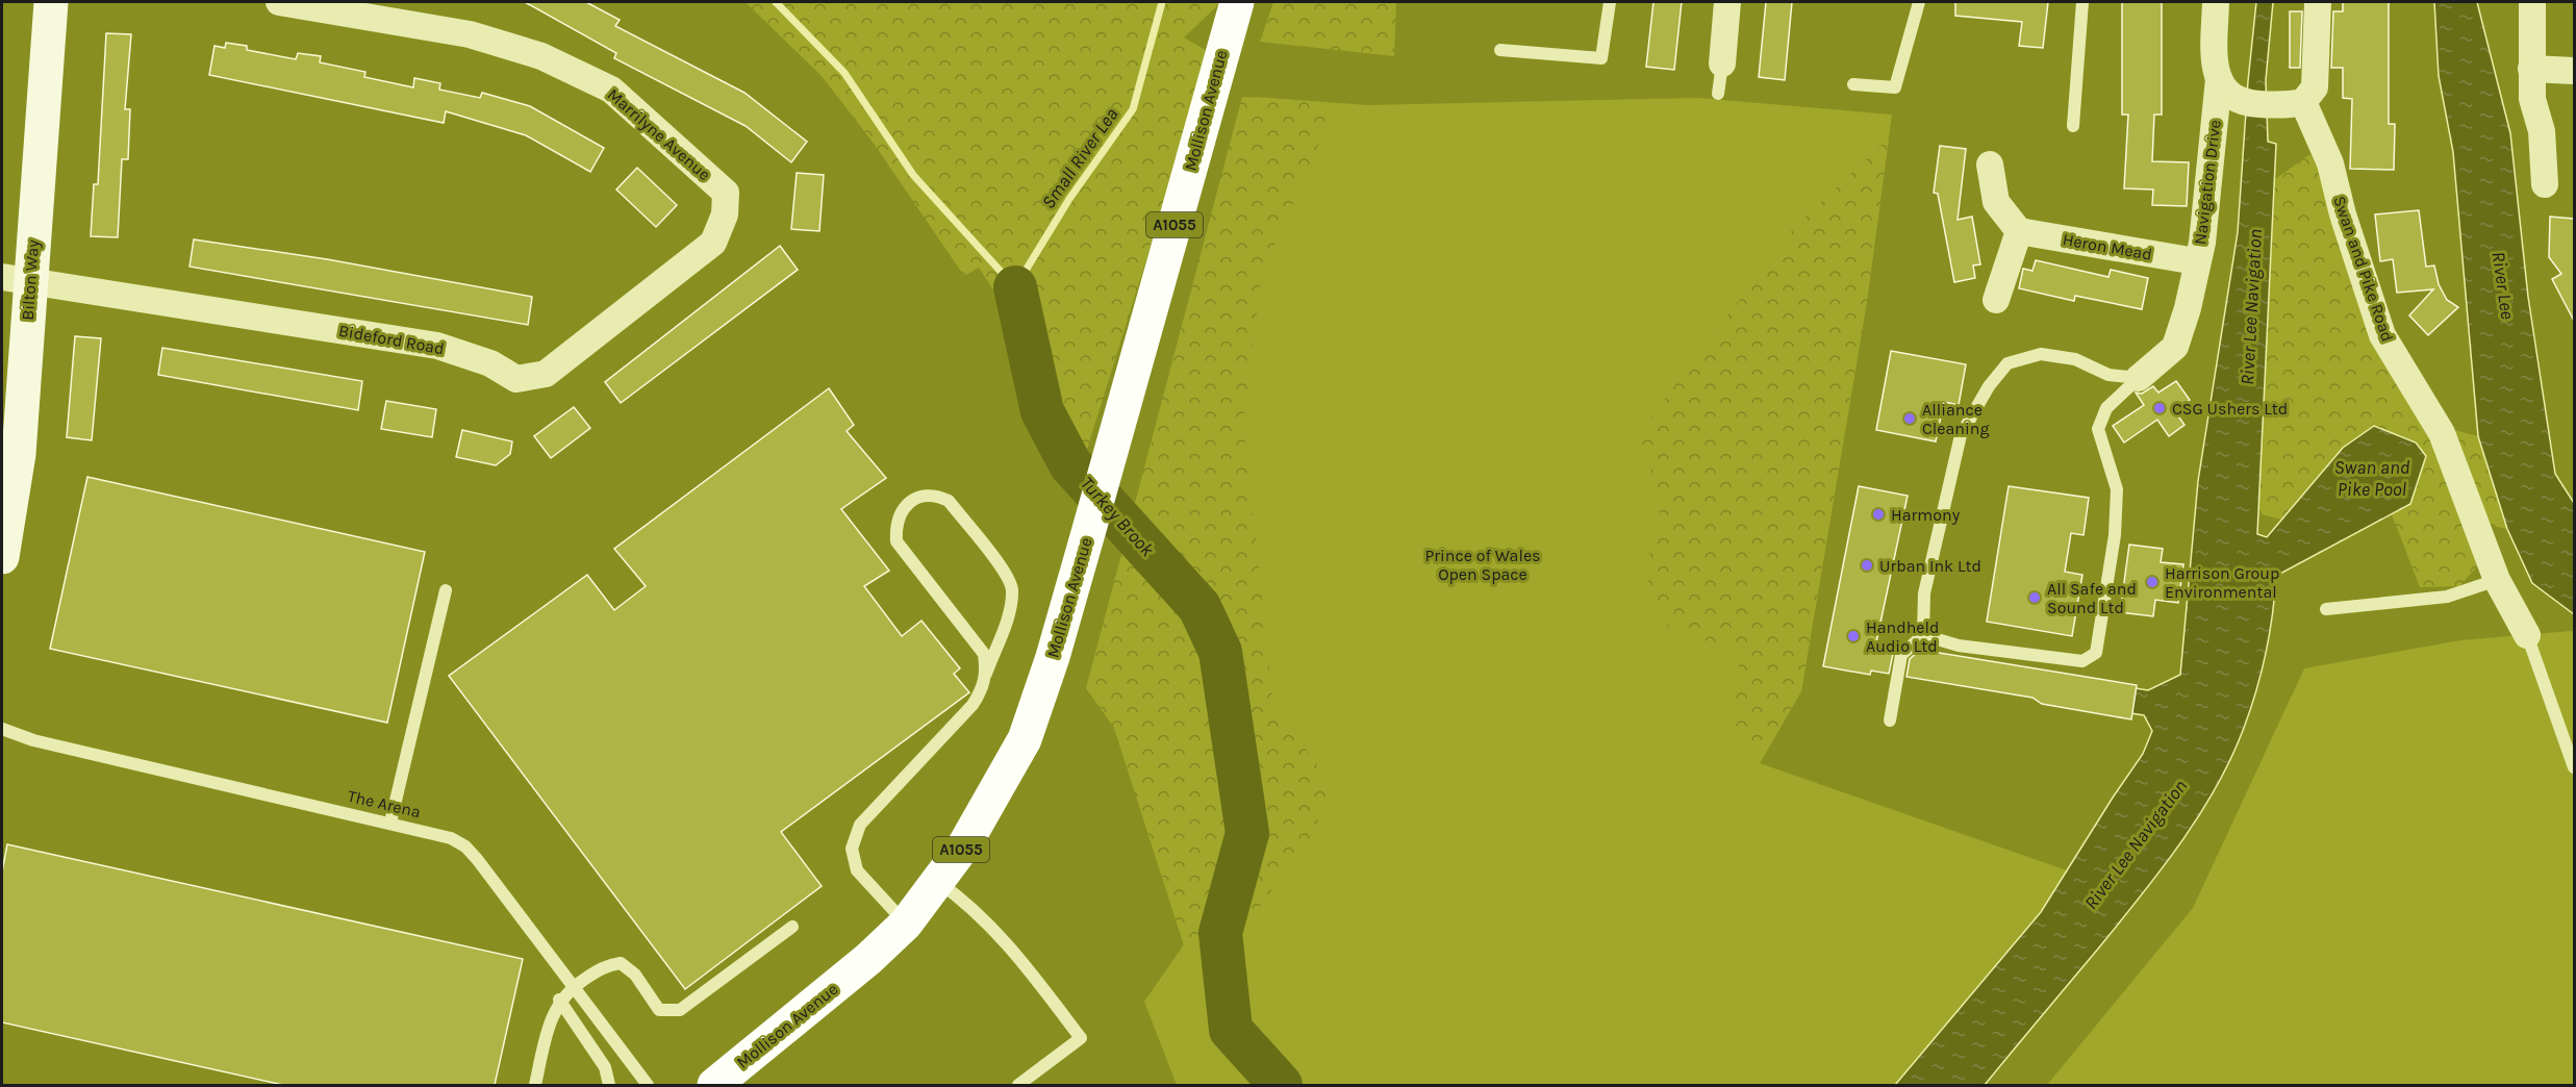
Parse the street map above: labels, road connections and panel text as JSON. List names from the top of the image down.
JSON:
{
  "streets": {
    "main road": ["Mollison Avenue", "A1055"],
    "street": [
      "Marrilyne Avenue",
      "Navigation Drive",
      "Heron Mead",
      "Swan and Pike Road",
      "Bilton Way",
      "Bideford Road"
    ],
    "lane": ["The Arena"]
  },
  "crossings": [
    ["Marrilyne Avenue", "Bideford Road"],
    ["Navigation Drive", "Heron Mead"],
    ["Bilton Way", "Bideford Road"]
  ],
  "water": [
    "Small River Lea",
    "River Lee",
    "River Lee Navigation",
    "Swan and Pike Pool",
    "Turkey Brook"
  ],
  "parks": ["Prince of Wales Open Space"],
  "places": [
    "CSG Ushers Ltd",
    "Alliance Cleaning",
    "Harmony",
    "Urban Ink Ltd",
    "Harrison Group Environmental",
    "All Safe and Sound Ltd",
    "Handheld Audio Ltd"
  ]
}
